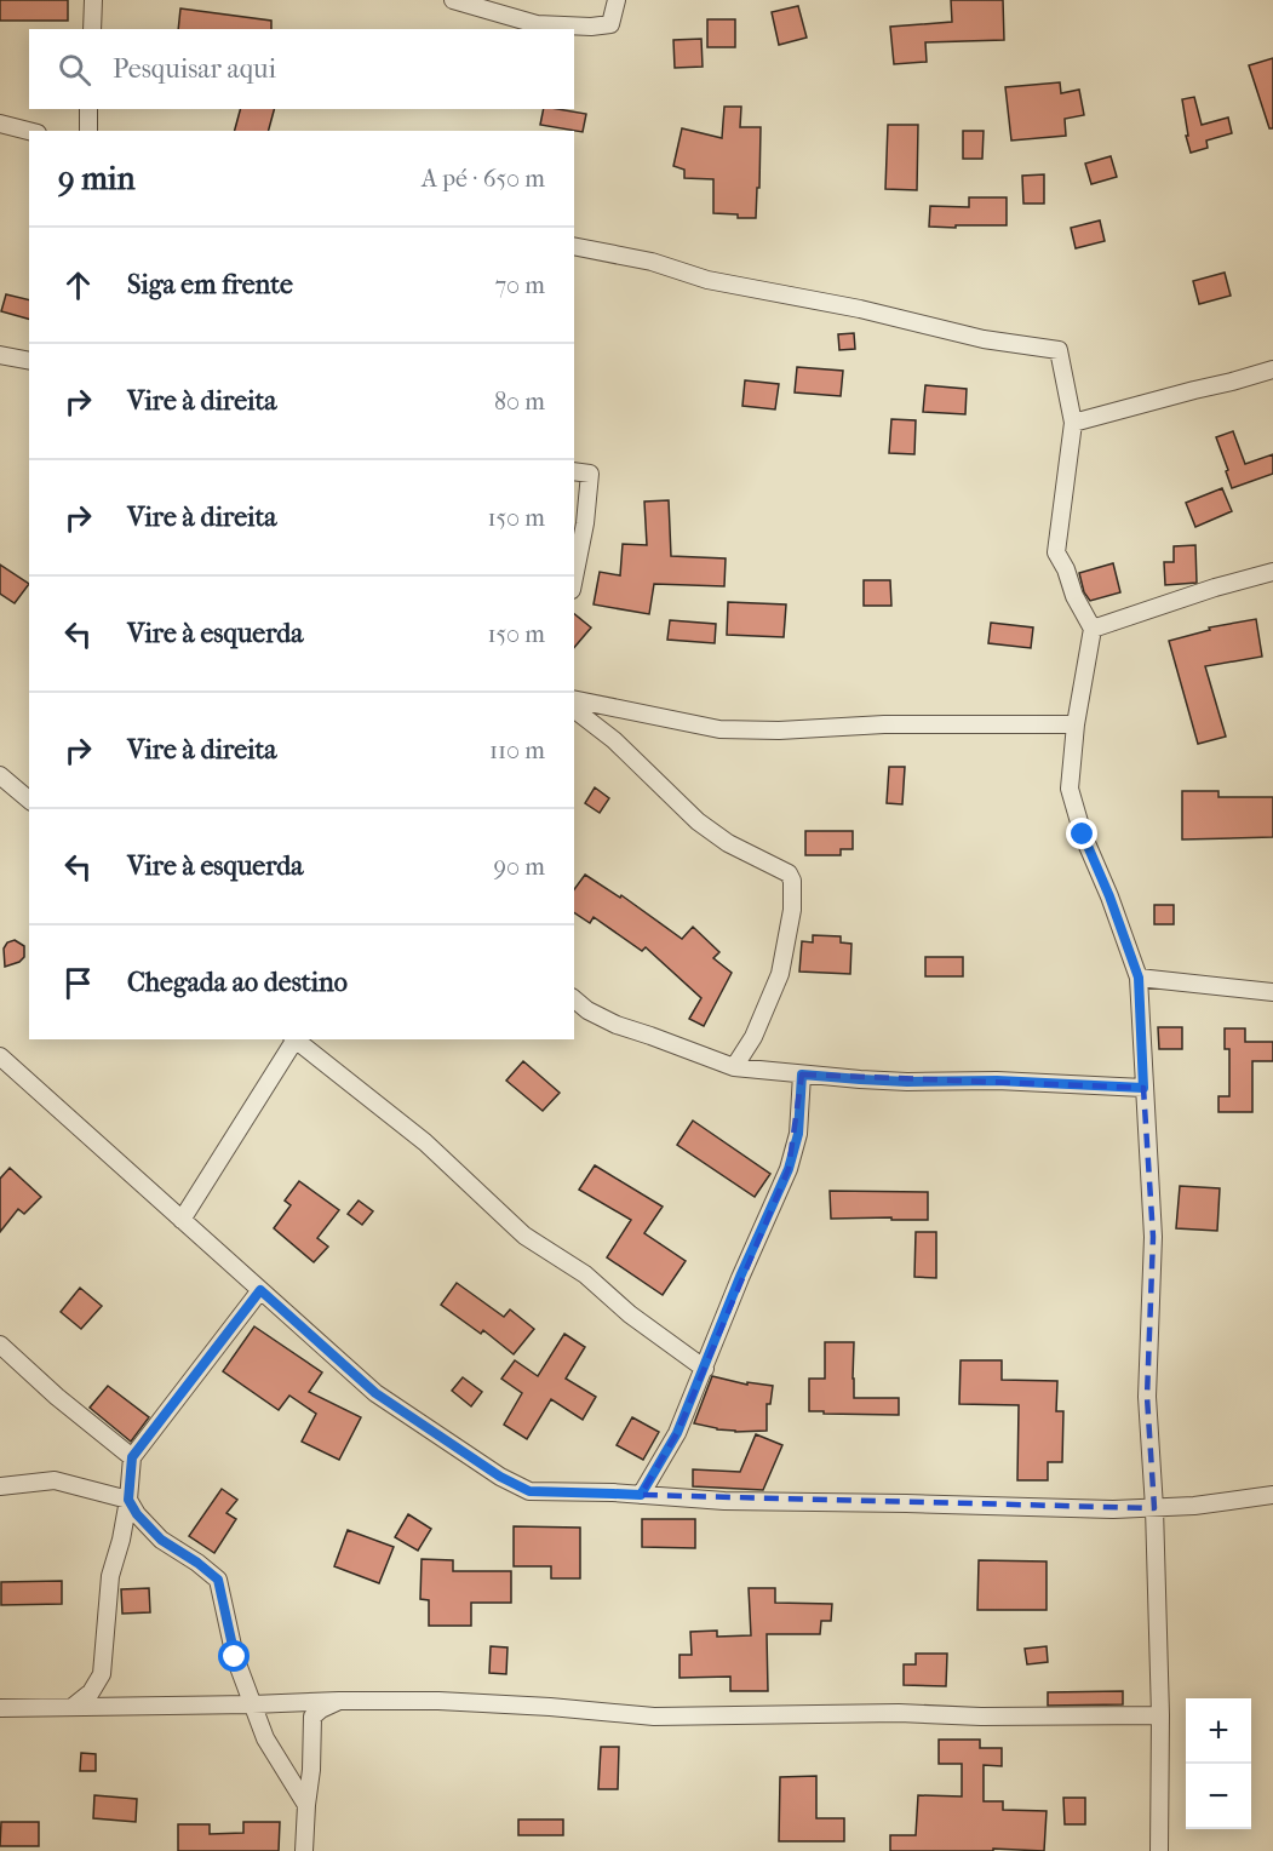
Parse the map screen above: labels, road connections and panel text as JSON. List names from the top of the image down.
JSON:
{
  "page": {
    "search": "Pesquisar aqui",
    "heading": ["9 min", "A pé · 650 m"],
    "list": [
      ["Siga em frente", "70 m"],
      ["Vire à direita", "80 m"],
      ["Vire à direita", "150 m"],
      ["Vire à esquerda", "150 m"],
      ["Vire à direita", "110 m"],
      ["Vire à esquerda", "90 m"],
      "Chegada ao destino"
    ],
    "map_buttons": ["+", "−"]
  }
}
